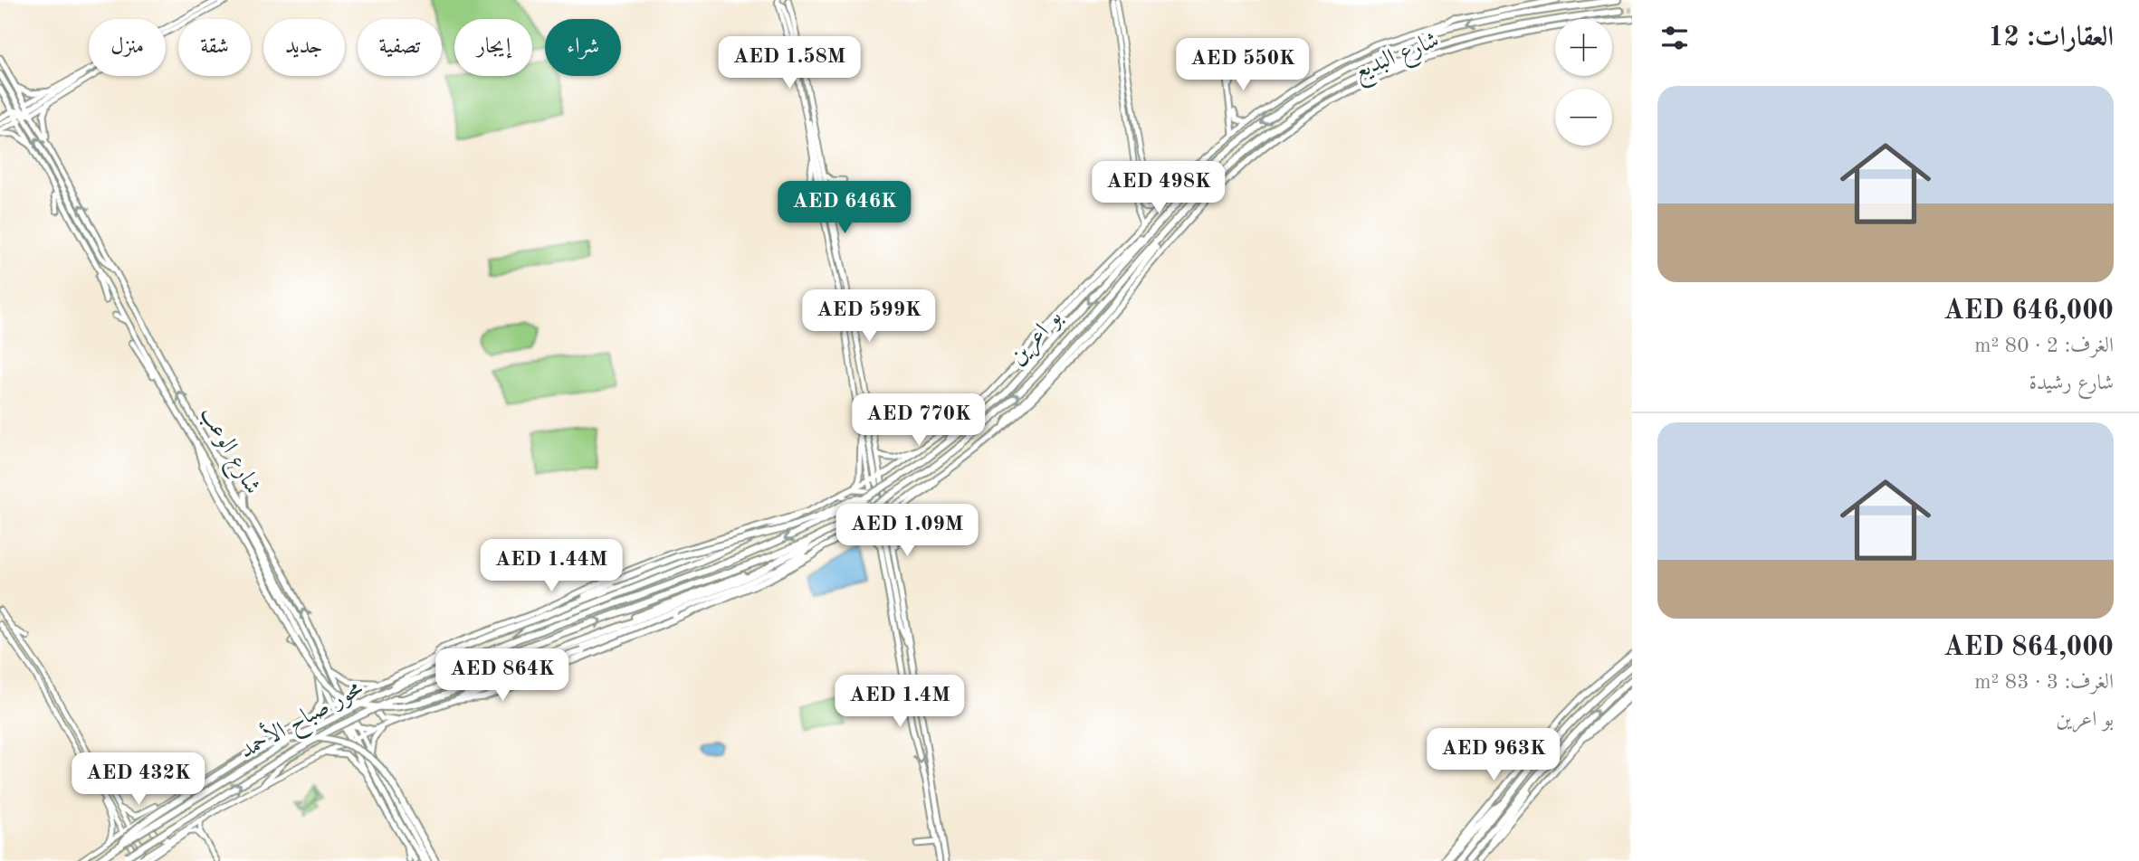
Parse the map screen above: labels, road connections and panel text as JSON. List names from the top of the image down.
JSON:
{
  "streets": {
    "highway": ["بو اعرين", "محور صباح الأحمد"],
    "main road": ["شارع البديع", "شارع الوعب"]
  },
  "crossings": [
    ["شارع البديع", "بو اعرين"],
    ["بو اعرين", "محور صباح الأحمد"],
    ["شارع الوعب", "محور صباح الأحمد"]
  ],
  "page": {
    "heading": "العقارات: 12",
    "map_buttons": ["+", "−"],
    "chip": [
      "شراء",
      "إيجار",
      "تصفية",
      "جديد",
      "شقة",
      "منزل"
    ],
    "price": [
      "AED 1.58M",
      "AED 550K",
      "AED 498K",
      "AED 646K",
      "AED 599K",
      "AED 770K",
      "AED 1.09M",
      "AED 1.44M",
      "AED 864K",
      "AED 1.4M",
      "AED 963K",
      "AED 432K"
    ],
    "list": [
      {
        "name": "AED 646,000",
        "note": "الغرف: 2 · 80 m² · شارع رشيدة"
      },
      {
        "name": "AED 864,000",
        "note": "الغرف: 3 · 83 m² · بو اعرين"
      }
    ]
  }
}
